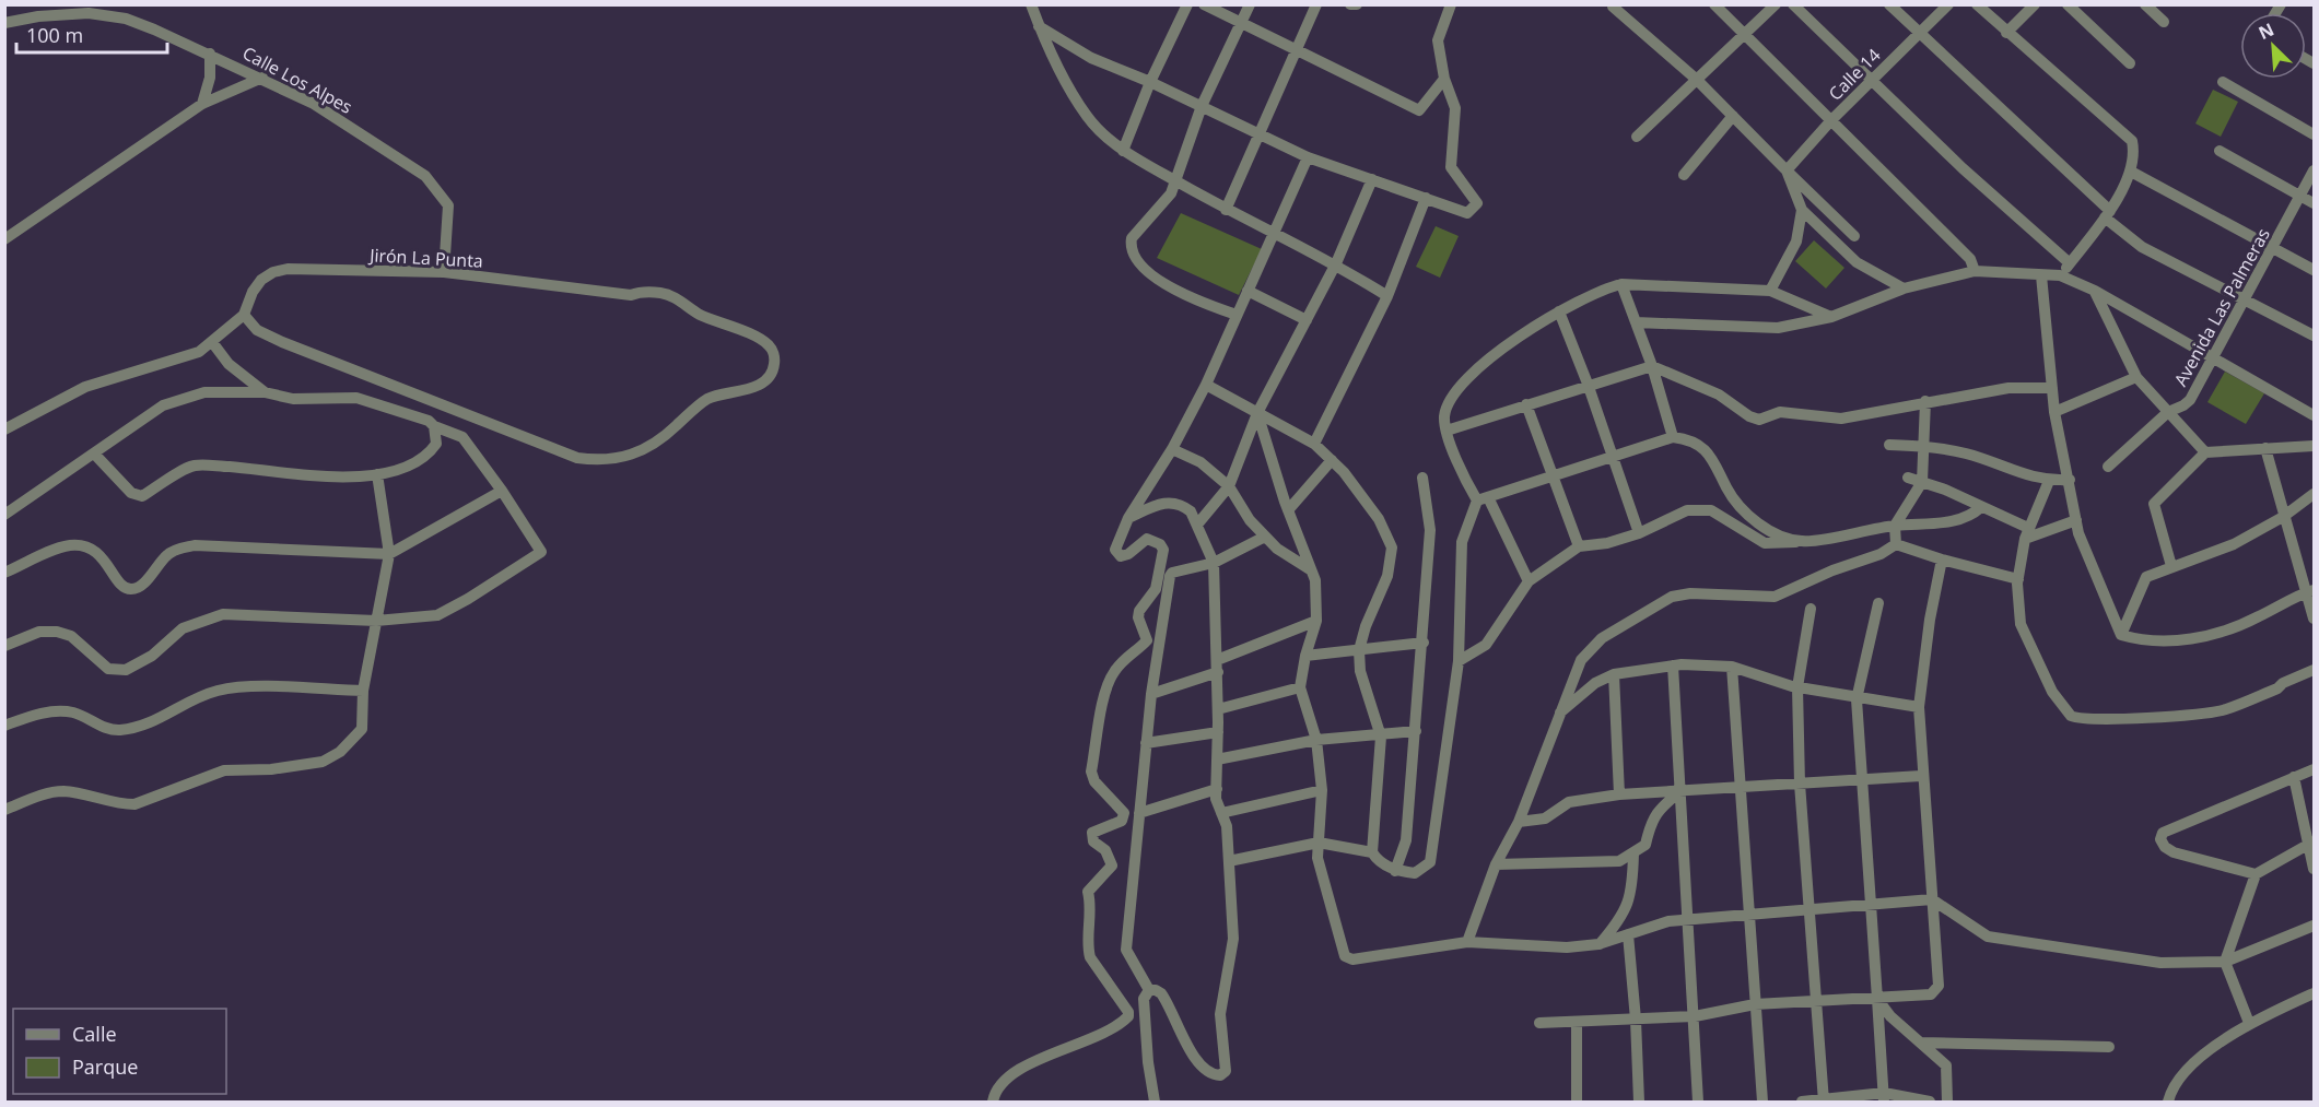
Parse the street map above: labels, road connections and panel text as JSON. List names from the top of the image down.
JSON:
{
  "streets": {
    "street": [
      "Calle 14",
      "Calle Los Alpes",
      "Jirón La Punta",
      "Avenida Las Palmeras"
    ]
  },
  "crossings": [
    ["Calle Los Alpes", "Jirón La Punta"]
  ],
  "legend": ["Calle", "Parque"],
  "scale_bar": "100 m",
  "north": "top left"
}
